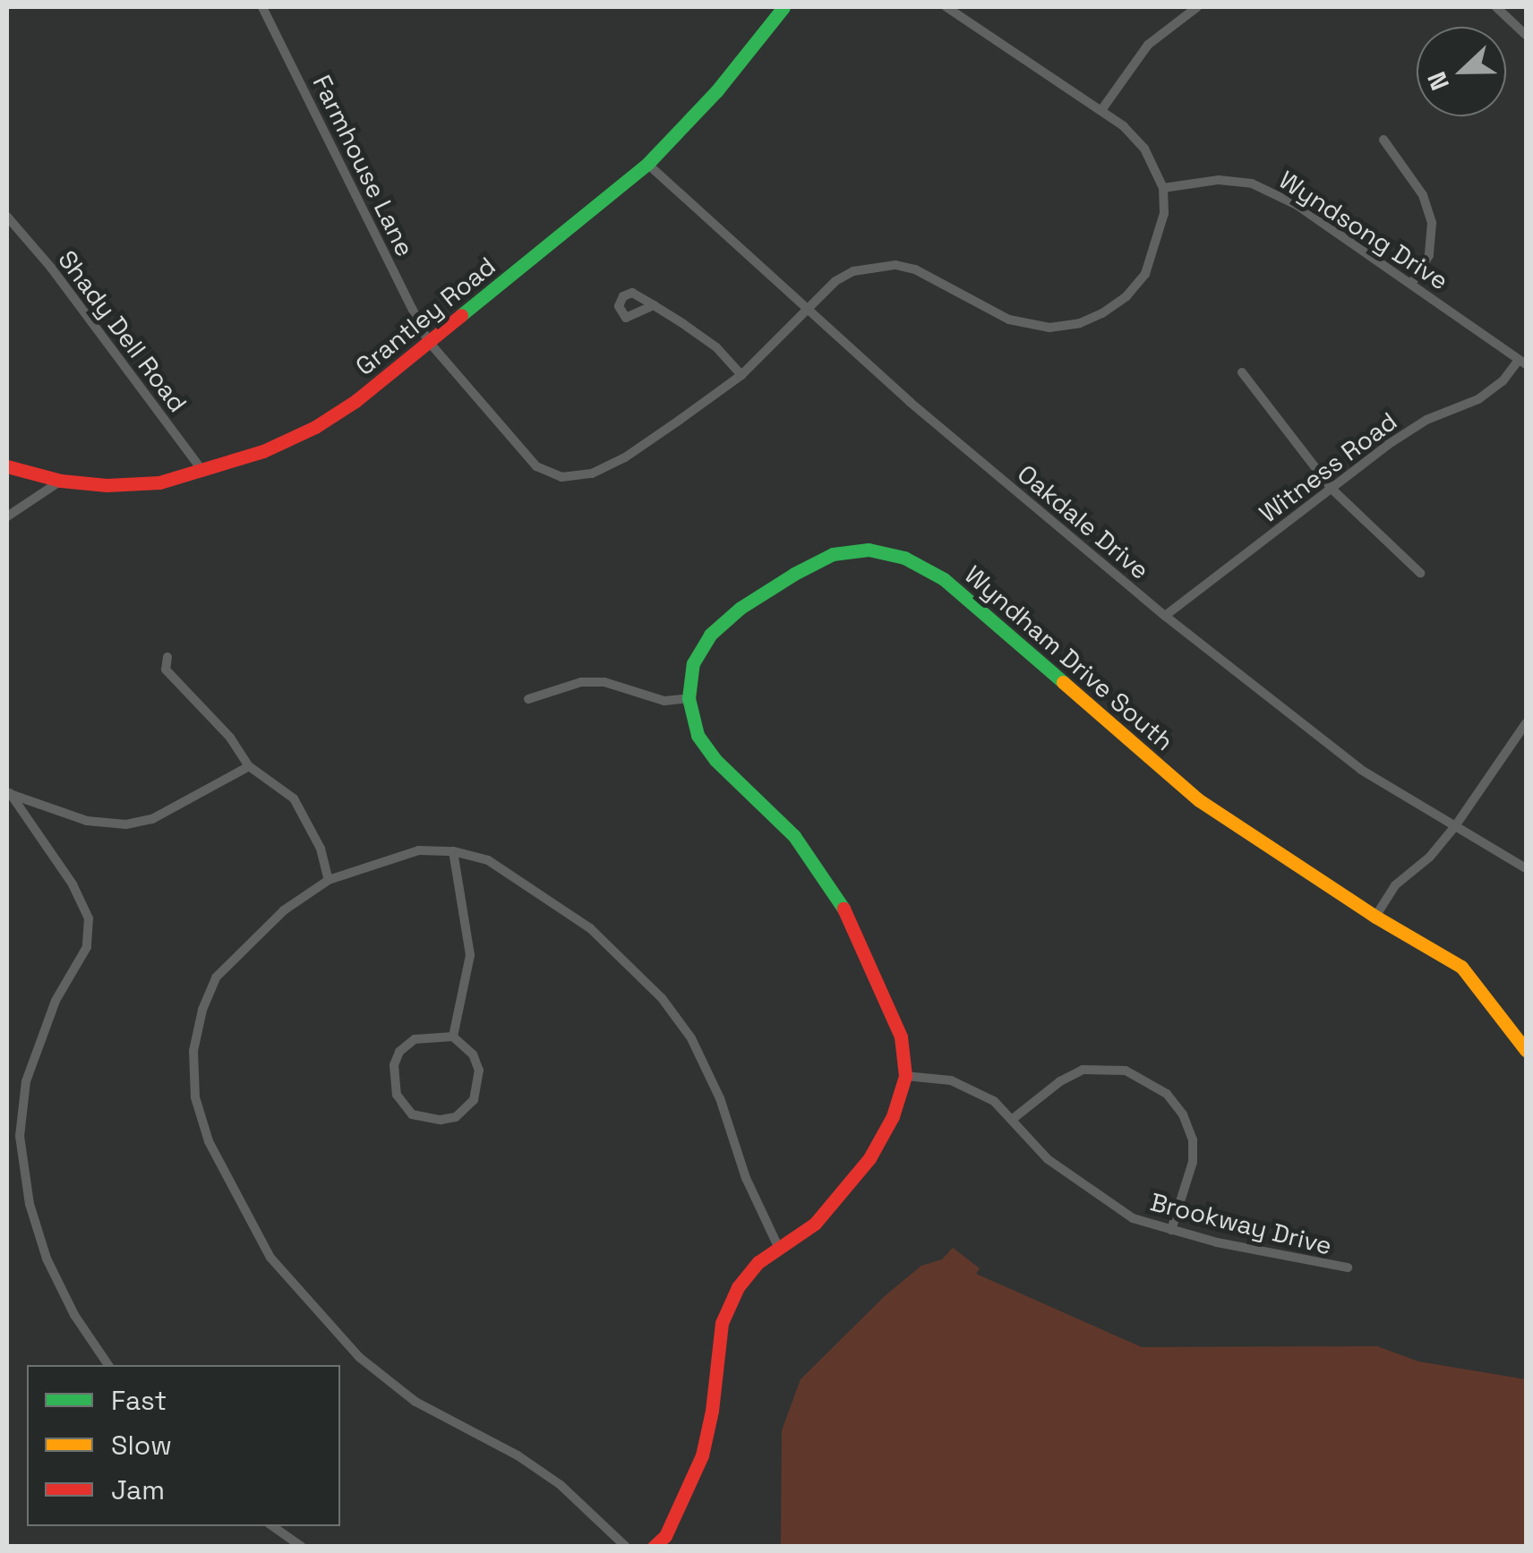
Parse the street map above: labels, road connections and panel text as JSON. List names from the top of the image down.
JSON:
{
  "streets": {
    "street": [
      "Farmhouse Lane",
      "Wyndsong Drive",
      "Grantley Road",
      "Shady Dell Road",
      "Witness Road",
      "Oakdale Drive",
      "Wyndham Drive South",
      "Brookway Drive"
    ]
  },
  "crossings": [
    ["Farmhouse Lane", "Wyndsong Drive"],
    ["Farmhouse Lane", "Grantley Road"],
    ["Farmhouse Lane", "Oakdale Drive"],
    ["Wyndsong Drive", "Witness Road"],
    ["Grantley Road", "Shady Dell Road"],
    ["Grantley Road", "Oakdale Drive"],
    ["Witness Road", "Oakdale Drive"]
  ],
  "legend": ["Fast", "Slow", "Jam"],
  "north": "left"
}
